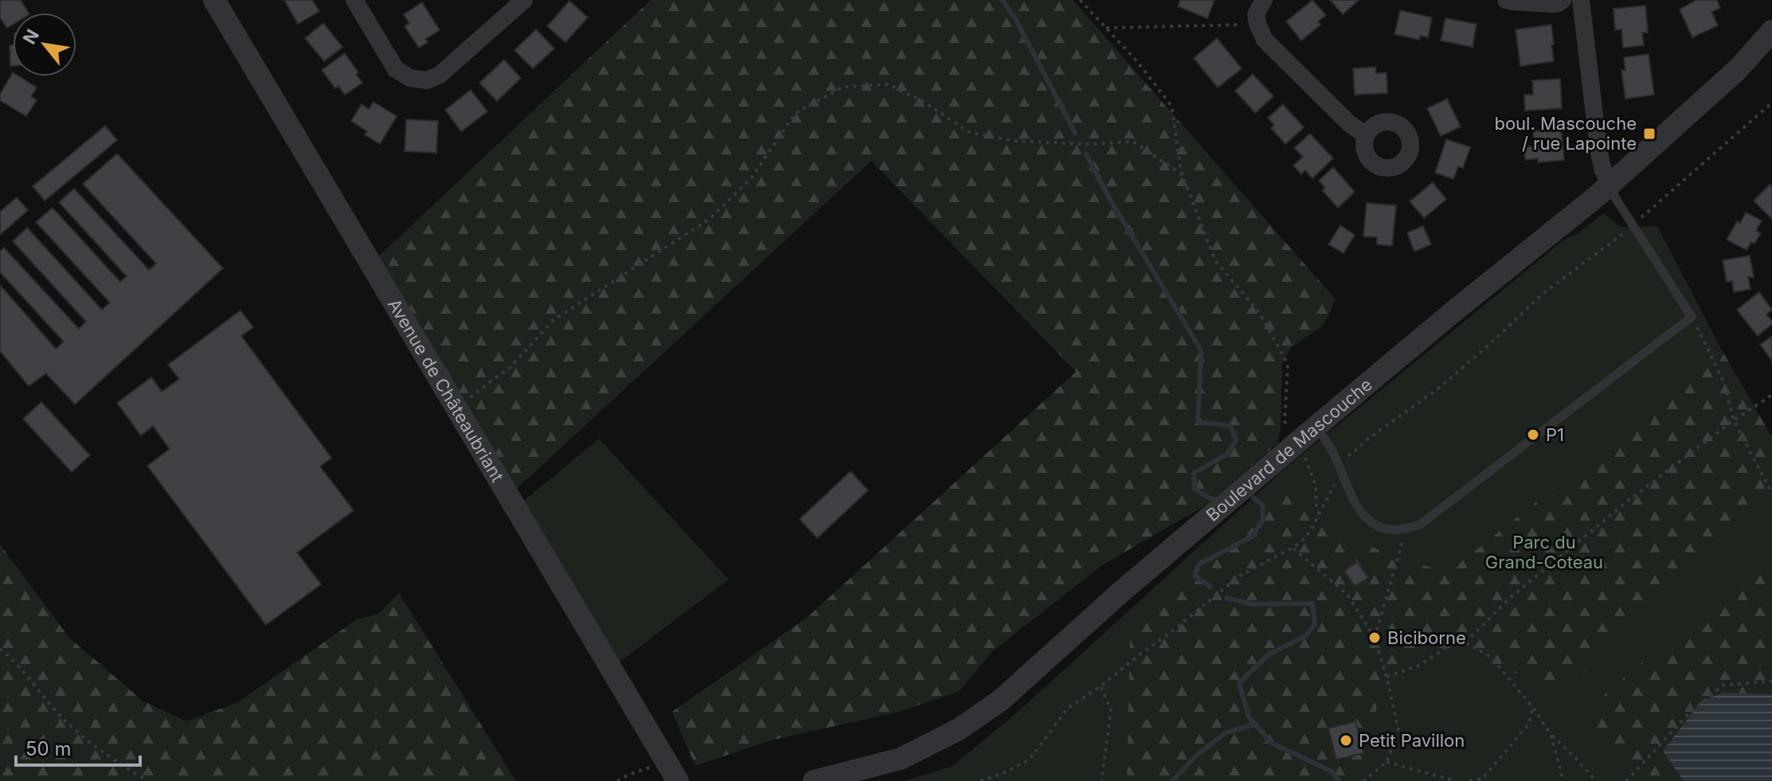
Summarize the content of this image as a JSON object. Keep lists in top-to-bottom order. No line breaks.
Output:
{"streets":{"street":["Avenue de Châteaubriant","Boulevard de Mascouche"]},"parks":["Parc du Grand-Coteau"],"places":{"transit":["boul. Mascouche / rue Lapointe"],"other":["P1","Biciborne","Petit Pavillon"]},"scale_bar":"50 m","north":"top left"}
